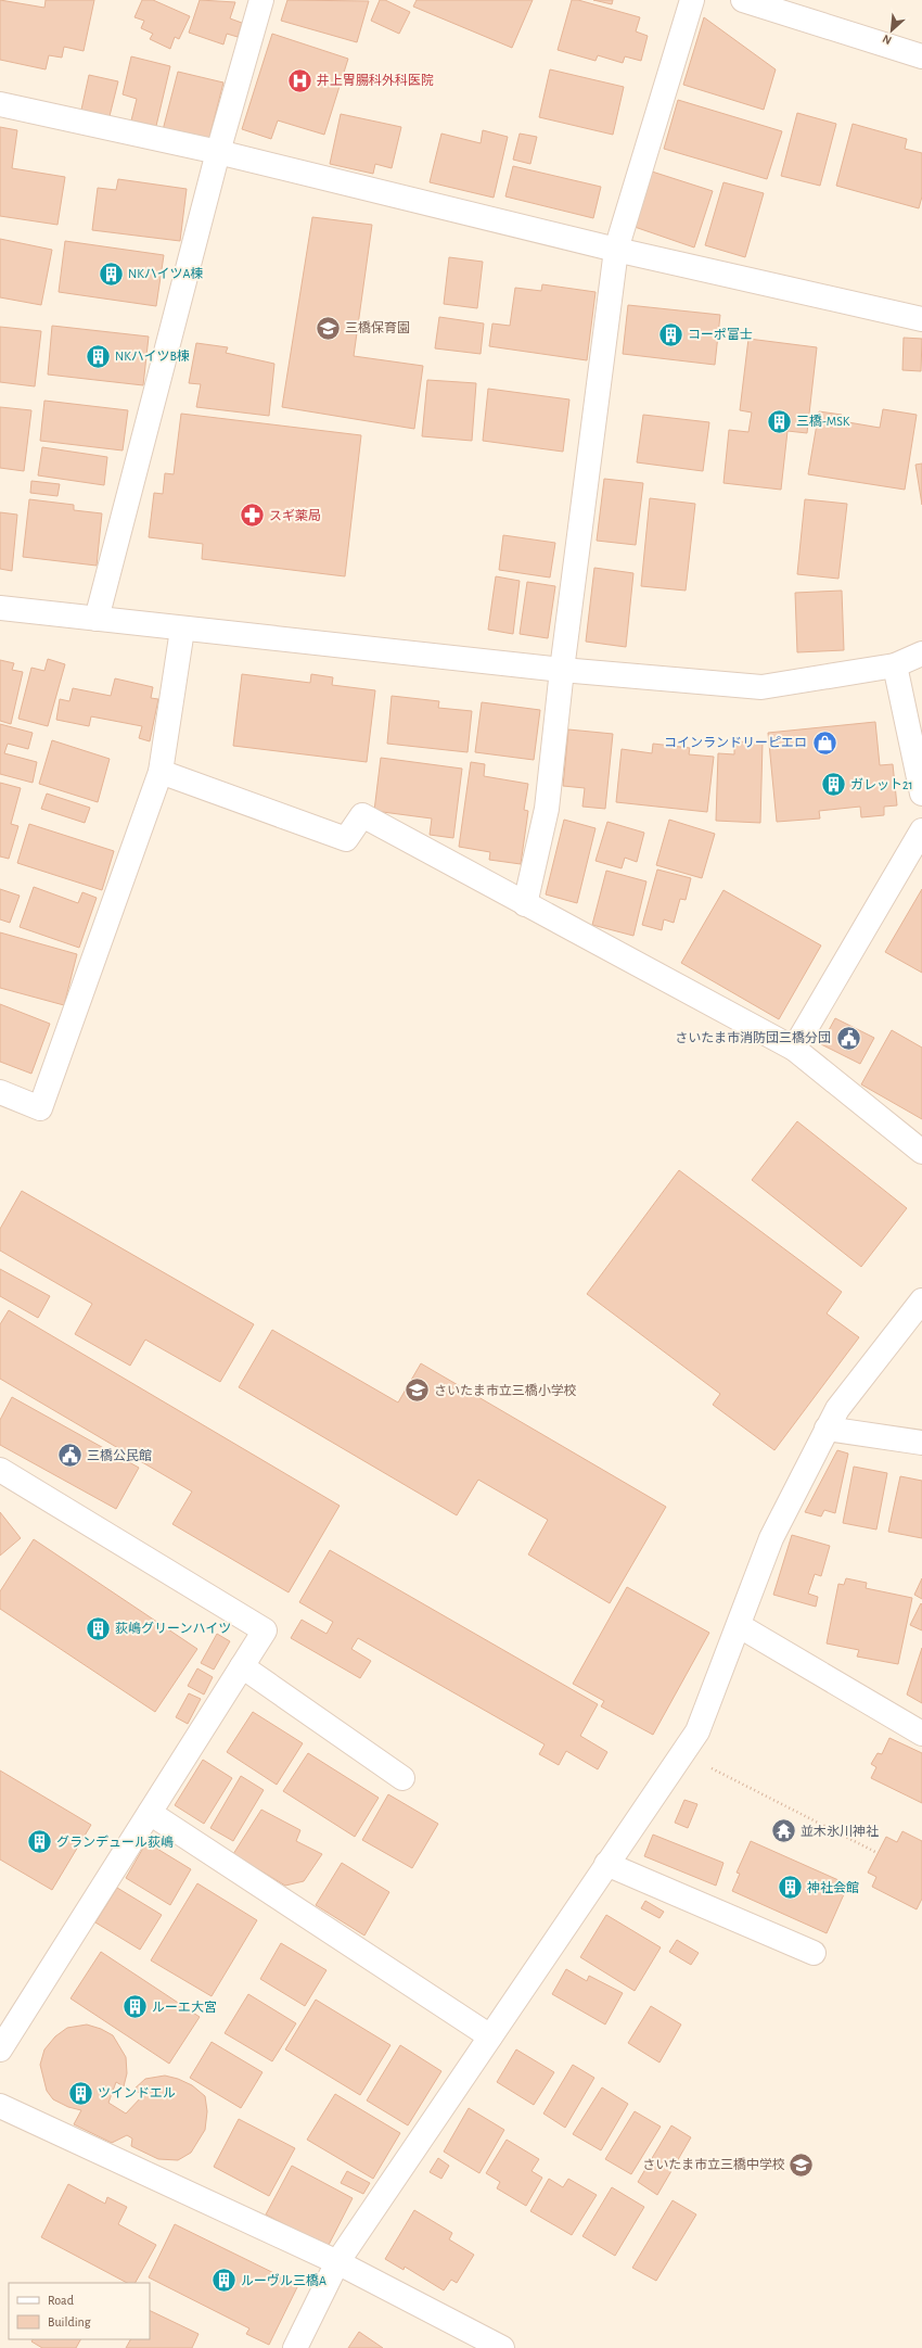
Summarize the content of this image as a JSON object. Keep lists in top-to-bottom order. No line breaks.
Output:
{"places":{"hospital":["井上胃腸科外科医院"],"building":["NKハイツA棟","コーポ富士","NKハイツB棟","三橋-MSK","ガレット21","荻嶋グリーンハイツ","グランデュール荻嶋","神社会館","ルーエ大宮","ツインドエル","ルーヴル三橋A"],"school or university":["三橋保育園","さいたま市立三橋小学校","さいたま市立三橋中学校"],"pharmacy":["スギ薬局"],"shop":["コインランドリーピエロ"],"public building":["さいたま市消防団三橋分団","三橋公民館"],"temple":["並木氷川神社"]},"legend":["Road","Building"],"north":"bottom left"}
